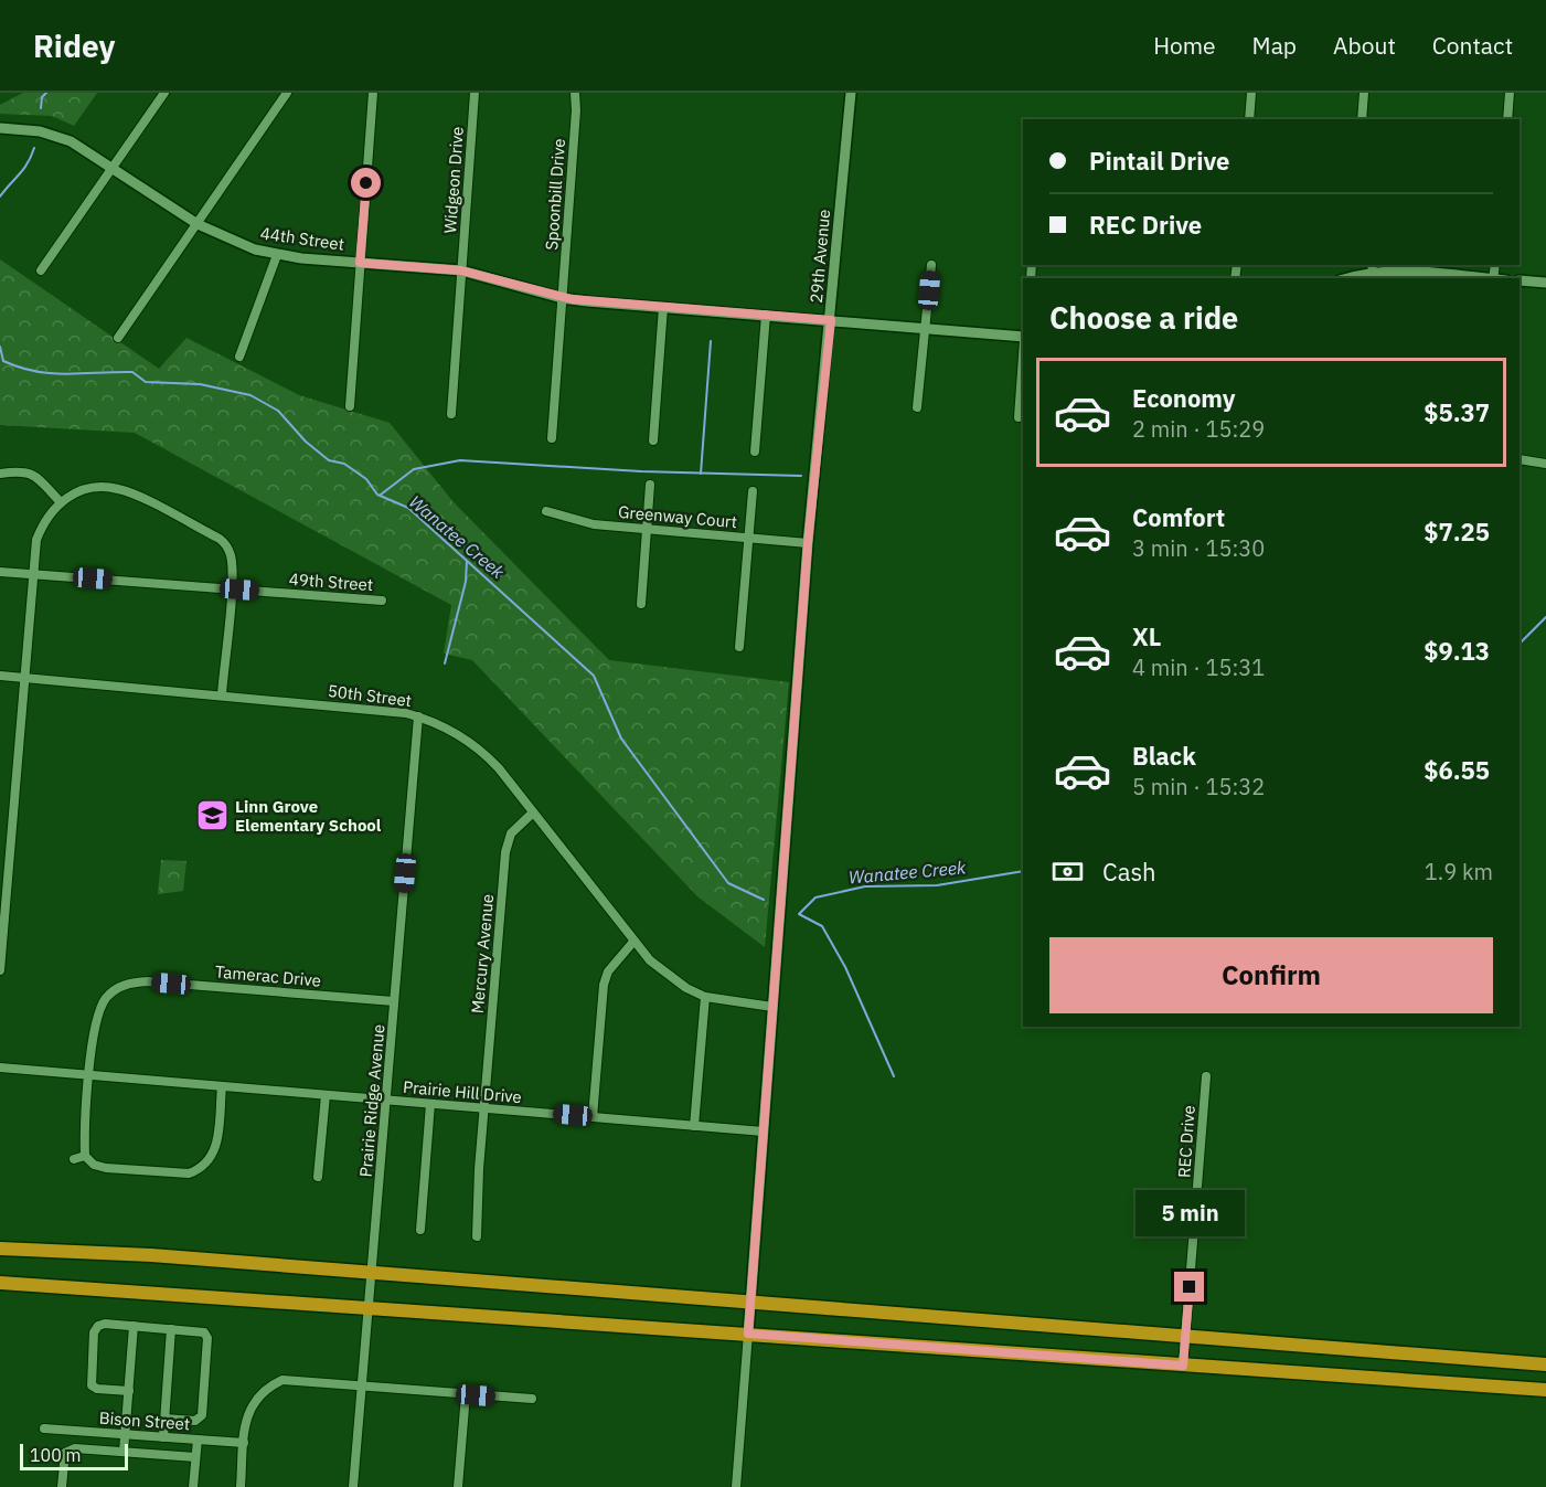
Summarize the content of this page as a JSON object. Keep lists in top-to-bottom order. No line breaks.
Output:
{"streets":{"street":["Widgeon Drive","Spoonbill Drive","44th Street","29th Avenue","Greenway Court","49th Street","50th Street","Mercury Avenue","Tamerac Drive","Prairie Hill Drive","Prairie Ridge Avenue","REC Drive","Bison Street"]},"crossings":[["Widgeon Drive","44th Street"],["Spoonbill Drive","44th Street"],["44th Street","29th Avenue"],["29th Avenue","Greenway Court"],["29th Avenue","50th Street"],["29th Avenue","Prairie Hill Drive"],["50th Street","Mercury Avenue"],["50th Street","Prairie Ridge Avenue"],["Mercury Avenue","Prairie Hill Drive"],["Tamerac Drive","Prairie Hill Drive"],["Tamerac Drive","Prairie Ridge Avenue"],["Prairie Hill Drive","Prairie Ridge Avenue"]],"water":["Wanatee Creek"],"places":{"school or university":["Linn Grove Elementary School"]},"scale_bar":"100 m","page":{"header":"Ridey","nav":["Home","Map","About","Contact"],"banner":["Pintail Drive","REC Drive"],"heading":"Choose a ride","list":[{"name":"Economy","note":"2 min · 15:29","value":"$5.37"},{"name":"Comfort","note":"3 min · 15:30","value":"$7.25"},{"name":"XL","note":"4 min · 15:31","value":"$9.13"},{"name":"Black","note":"5 min · 15:32","value":"$6.55"}],"pay":["Cash","1.9 km"],"buttons":"Confirm","bubble":"5 min","scale":"100 m"}}
